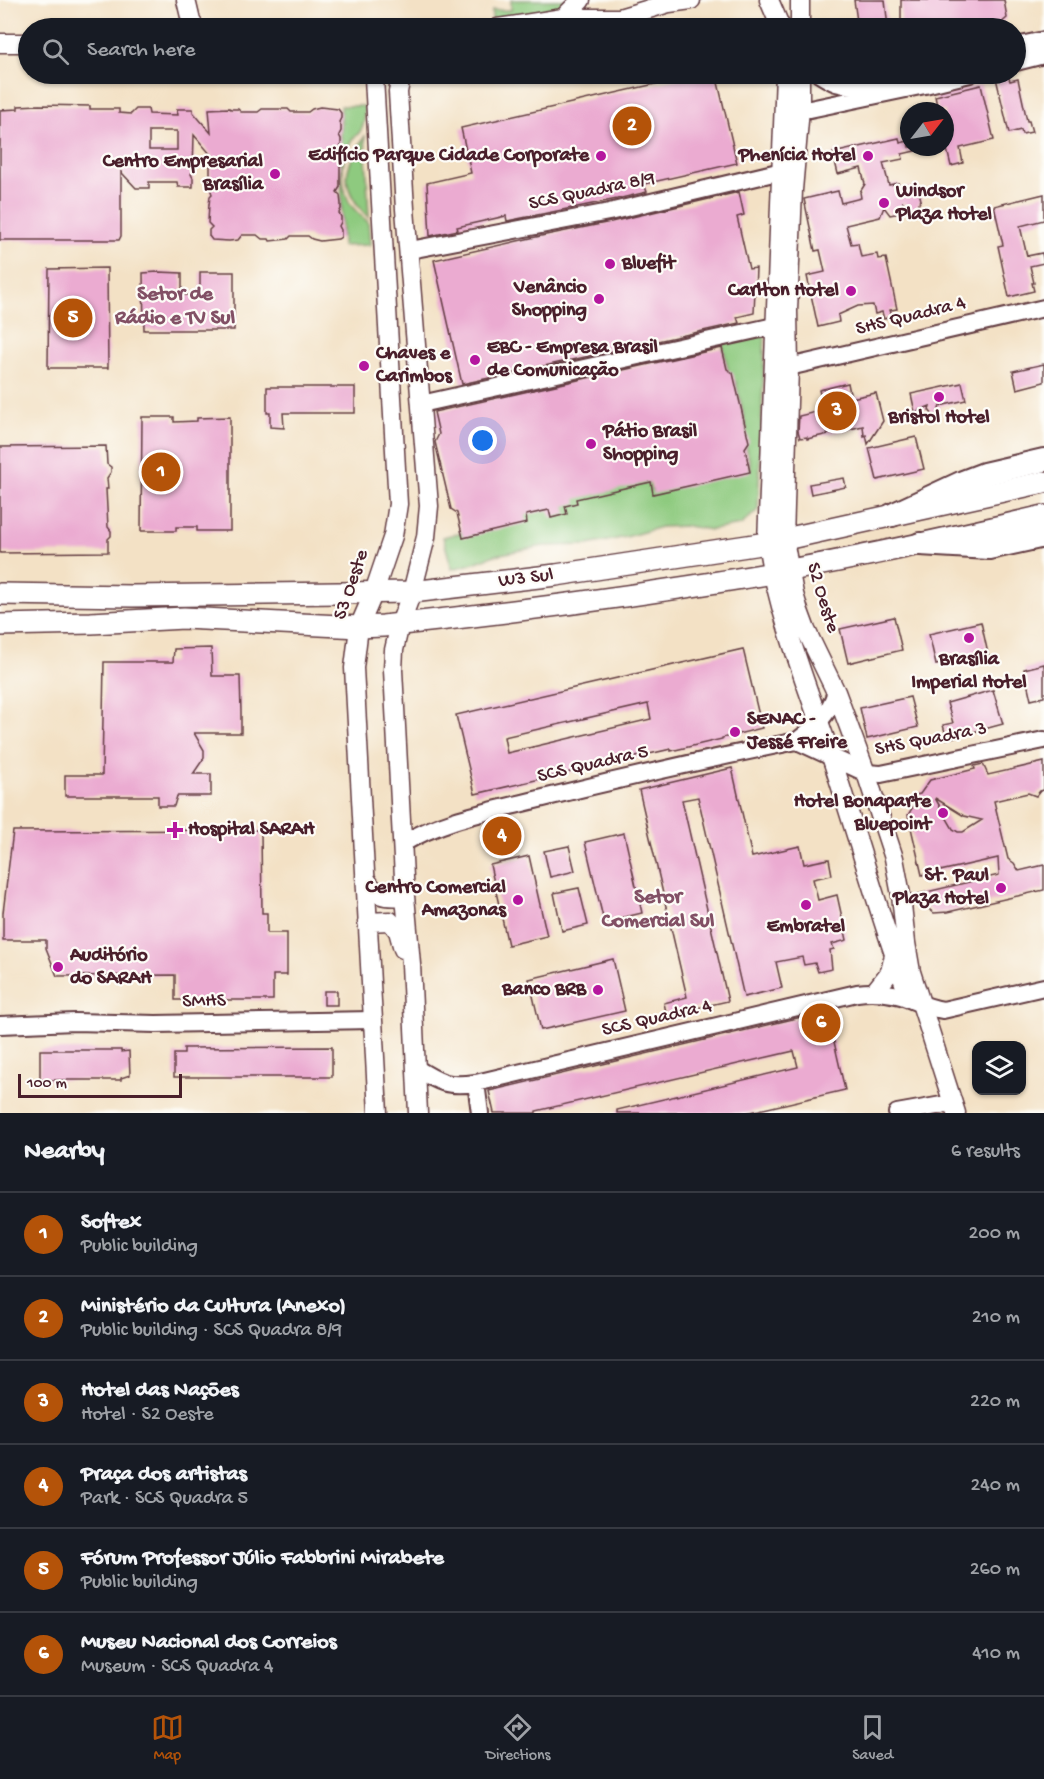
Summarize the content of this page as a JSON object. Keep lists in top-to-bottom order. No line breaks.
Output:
{"streets":{"main road":["W3 Sul","S3 Oeste","S2 Oeste"],"street":["SCS Quadra 8/9","SHS Quadra 4","SHS Quadra 3","SCS Quadra 5","SMHS","SCS Quadra 4"]},"crossings":[["SCS Quadra 8/9","S2 Oeste"],["SHS Quadra 4","S2 Oeste"],["W3 Sul","S3 Oeste"],["W3 Sul","S2 Oeste"],["S3 Oeste","SMHS"],["S2 Oeste","SHS Quadra 3"],["S2 Oeste","SCS Quadra 5"],["S2 Oeste","SCS Quadra 4"]],"districts":["Setor de Rádio e TV Sul","Setor Comercial Sul"],"places":{"other":["Edifício Parque Cidade Corporate","Phenícia Hotel","Centro Empresarial Brasília","Windsor Plaza Hotel","Bluefit","Carlton Hotel","Venâncio Shopping","EBC - Empresa Brasil de Comunicação","Chaves e Carimbos","Bristol Hotel","Pátio Brasil Shopping","Brasília Imperial Hotel","SENAC - Jessé Freire","Hotel Bonaparte Bluepoint","St. Paul Plaza Hotel","Centro Comercial Amazonas","Embratel","Auditório do SARAH","Banco BRB"],"health":["Hospital SARAH"]},"scale_bar":"100 m","north":"top right","page":{"search":"Search here","pins":["2","5","3","1","4","6"],"scale":"100 m","heading":["Nearby","6 results"],"list":[{"mark":"1","name":"Softex","note":"Public building","value":"200 m"},{"mark":"2","name":"Ministério da Cultura (Anexo)","note":"Public building · SCS Quadra 8/9","value":"210 m"},{"mark":"3","name":"Hotel das Nações","note":"Hotel · S2 Oeste","value":"220 m"},{"mark":"4","name":"Praça dos artistas","note":"Park · SCS Quadra 5","value":"240 m"},{"mark":"5","name":"Fórum Professor Júlio Fabbrini Mirabete","note":"Public building","value":"260 m"},{"mark":"6","name":"Museu Nacional dos Correios","note":"Museum · SCS Quadra 4","value":"410 m"}],"nav":["Map","Directions","Saved"]}}
